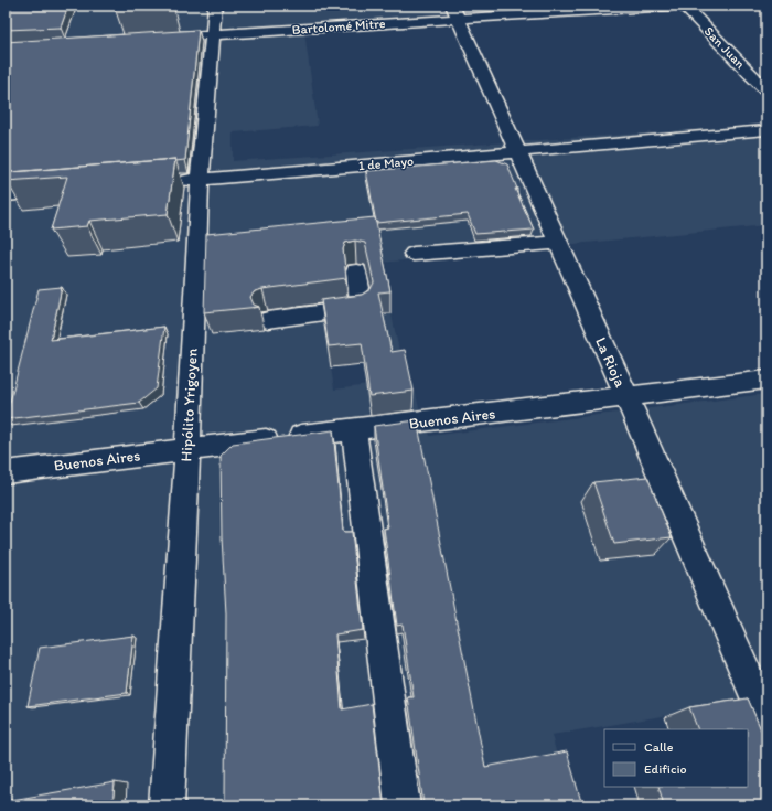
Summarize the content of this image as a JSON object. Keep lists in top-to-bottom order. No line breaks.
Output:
{"streets":{"street":["Bartolomé Mitre","San Juan","1 de Mayo","La Rioja","Hipólito Yrigoyen","Buenos Aires"]},"crossings":[["Bartolomé Mitre","La Rioja"],["Bartolomé Mitre","Hipólito Yrigoyen"],["1 de Mayo","La Rioja"],["1 de Mayo","Hipólito Yrigoyen"],["La Rioja","Buenos Aires"],["Hipólito Yrigoyen","Buenos Aires"]],"legend":["Calle","Edificio"]}
